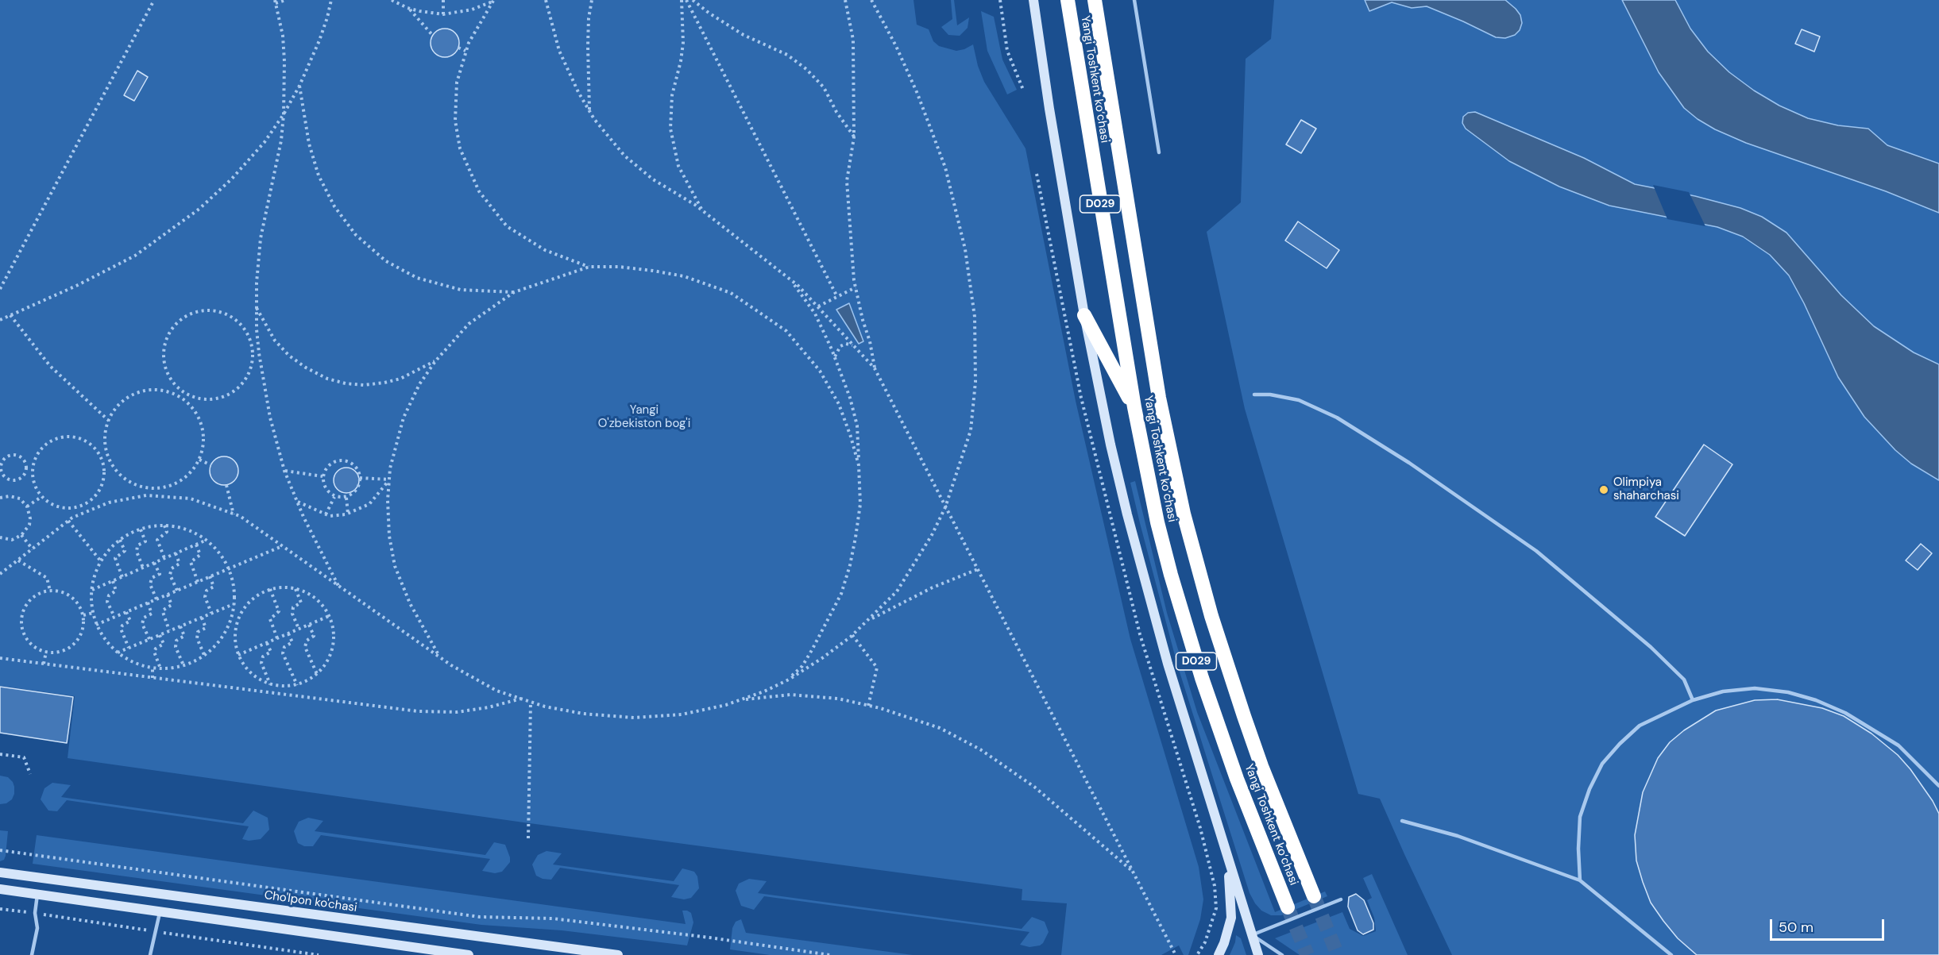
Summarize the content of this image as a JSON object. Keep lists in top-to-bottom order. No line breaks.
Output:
{"streets":{"highway":["Yangi Toshkent ko‘chasi","D029"],"main road":["Cho'lpon ko'chasi"]},"parks":["Yangi O'zbekiston bog'i"],"places":["Olimpiya shaharchasi"],"scale_bar":"50 m"}
